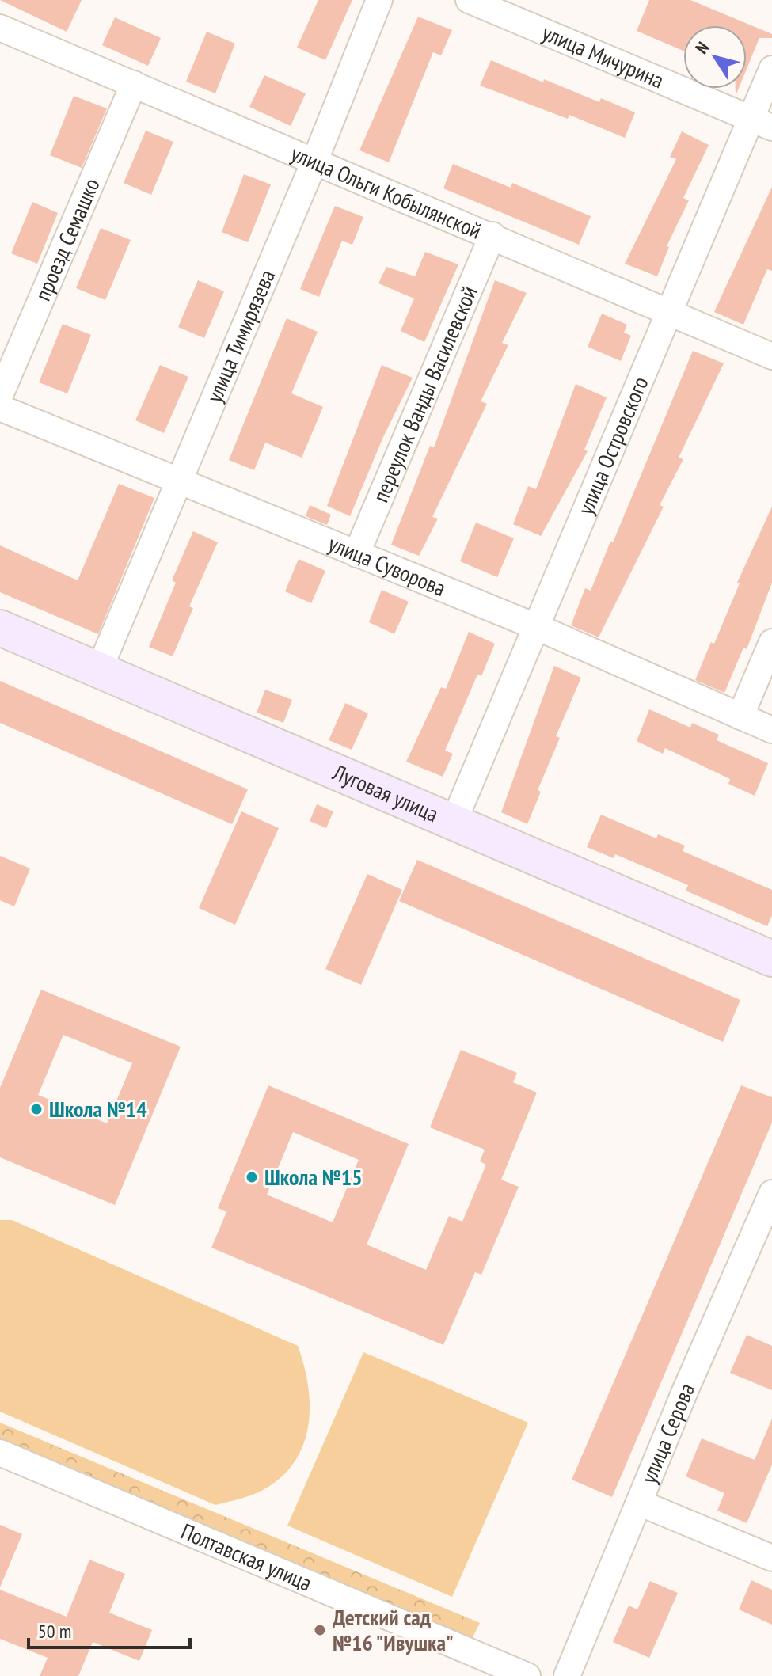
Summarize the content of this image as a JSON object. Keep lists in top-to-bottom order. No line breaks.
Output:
{"streets":{"street":["улица Мичурина","улица Ольги Кобылянской","проезд Семашко","улица Тимирязева","переулок Ванды Василевской","улица Островского","улица Суворова","Луговая улица","улица Серова","Полтавская улица"]},"crossings":[["улица Мичурина","улица Островского"],["улица Ольги Кобылянской","проезд Семашко"],["улица Ольги Кобылянской","улица Тимирязева"],["улица Ольги Кобылянской","переулок Ванды Василевской"],["улица Ольги Кобылянской","улица Островского"],["улица Тимирязева","улица Суворова"],["улица Тимирязева","Луговая улица"],["переулок Ванды Василевской","улица Суворова"],["улица Островского","улица Суворова"],["улица Островского","Луговая улица"]],"places":["Школа №14","Школа №15","Детский сад №16 \"Ивушка\""],"scale_bar":"50 m","north":"top left"}
